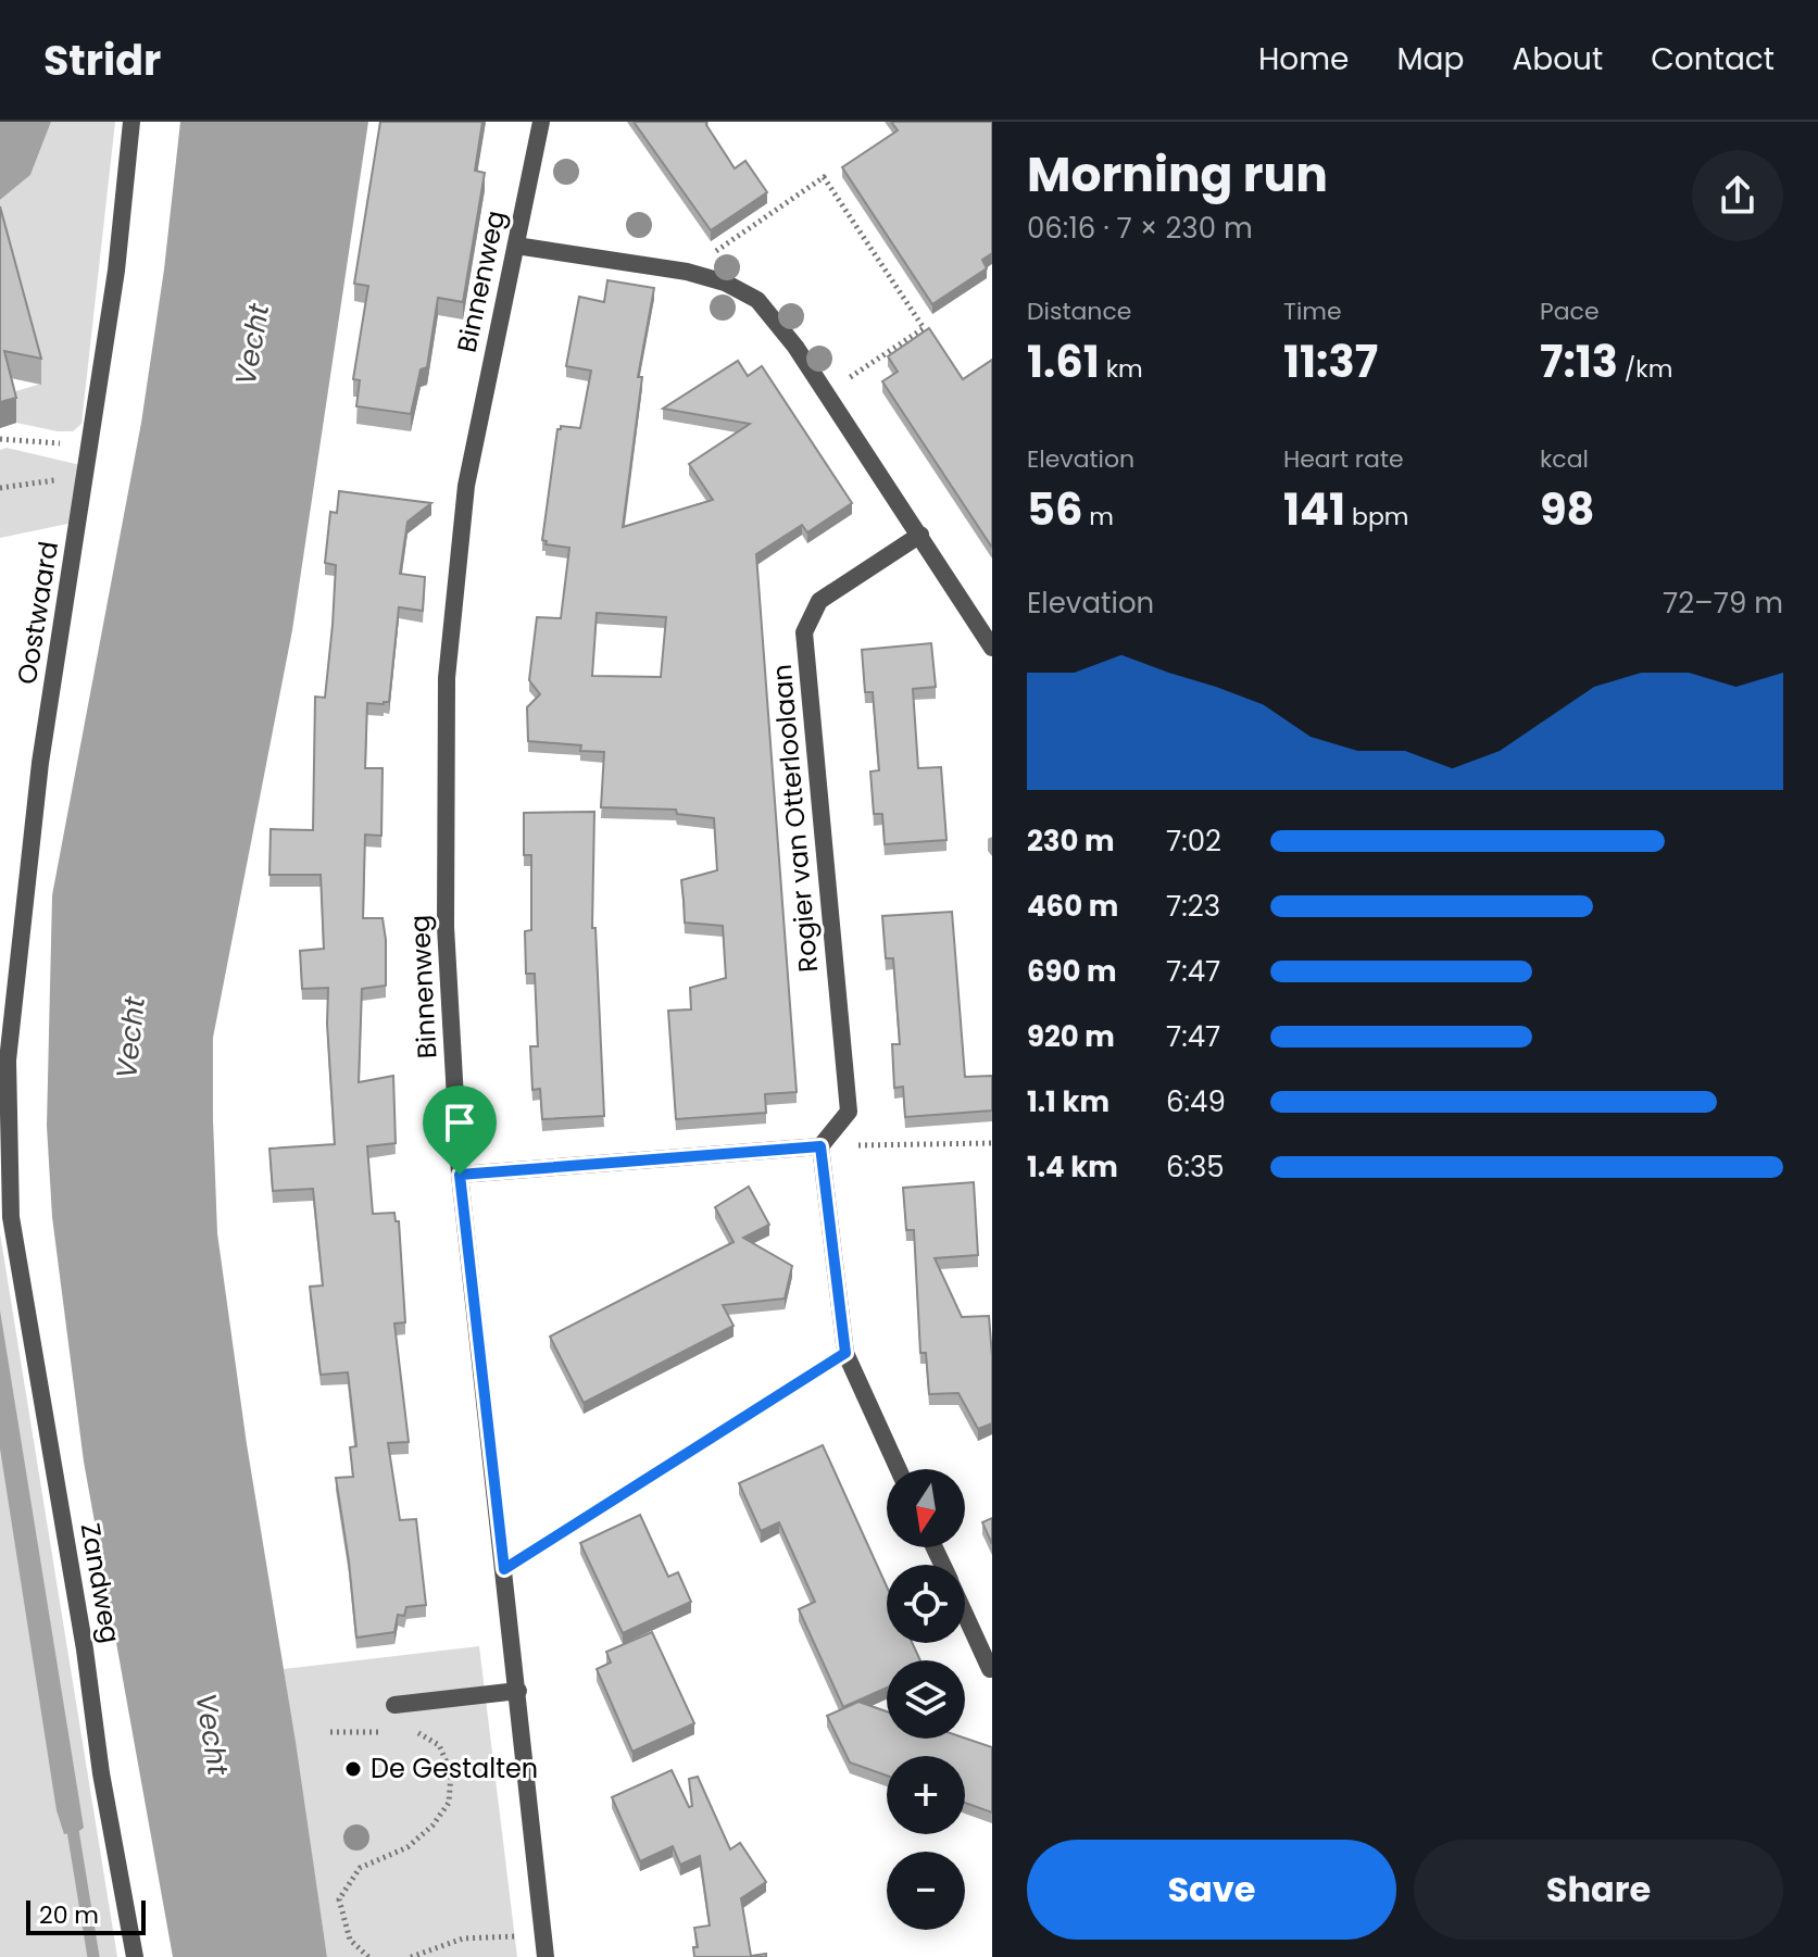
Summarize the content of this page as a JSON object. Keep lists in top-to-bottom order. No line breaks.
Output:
{"streets":{"street":["Binnenweg","Oostwaard","Rogier van Otterloolaan","Zandweg"]},"crossings":[["Oostwaard","Zandweg"]],"water":["Vecht"],"places":["De Gestalten"],"scale_bar":"20 m","north":"bottom","page":{"header":"Stridr","nav":["Home","Map","About","Contact"],"heading":["Morning run","06:16 · 7 × 230 m"],"stats":[["Distance","1.61 km"],["Time","11:37"],["Pace","7:13 /km"],["Elevation","56 m"],["Heart rate","141 bpm"],["kcal","98"]],"chart":["Elevation","72–79 m"],"list":[{"name":"230 m","note":"7:02"},{"name":"460 m","note":"7:23"},{"name":"690 m","note":"7:47"},{"name":"920 m","note":"7:47"},{"name":"1.1 km","note":"6:49"},{"name":"1.4 km","note":"6:35"}],"map_buttons":["+","−"],"buttons":["Save","Share"],"scale":"20 m"}}
